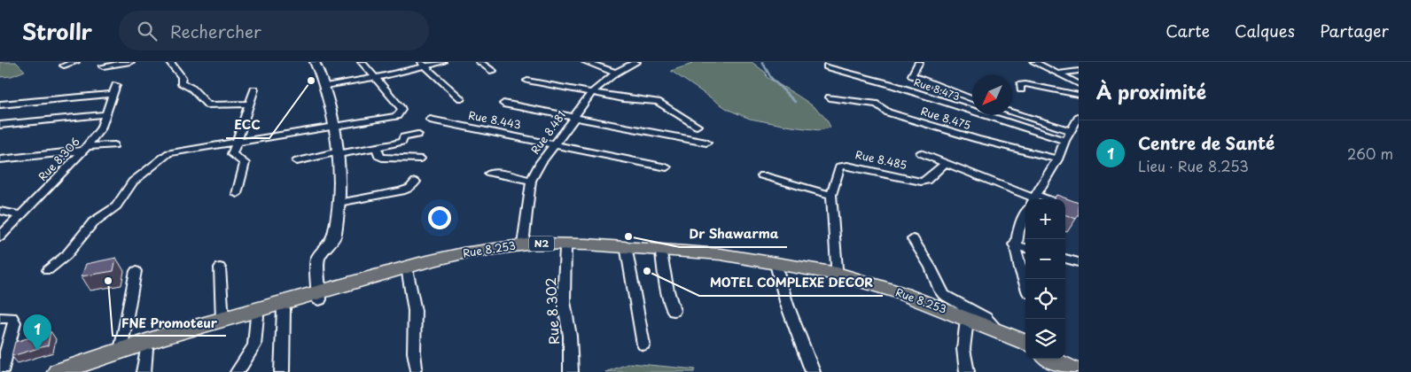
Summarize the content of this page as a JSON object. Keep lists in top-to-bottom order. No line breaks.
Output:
{"streets":{"highway":["N2","Rue 8.253"],"street":["Rue 8.473","Rue 8.475","Rue 8.443","Rue 8.481","Rue 8.306","Rue 8.485","Rue 8.302"]},"crossings":[["Rue 8.443","Rue 8.481"],["Rue 8.481","Rue 8.253"],["Rue 8.485","Rue 8.253"],["Rue 8.253","Rue 8.302"]],"places":["ECC","Dr Shawarma","MOTEL COMPLEXE DECOR","FNE Promoteur"],"north":"bottom left","page":{"header":"Strollr","search":"Rechercher","nav":["Carte","Calques","Partager"],"heading":"À proximité","list":[{"mark":"1","name":"Centre de Santé","note":"Lieu · Rue 8.253","value":"260 m"}],"map_buttons":["+","−"],"pins":"1"}}
